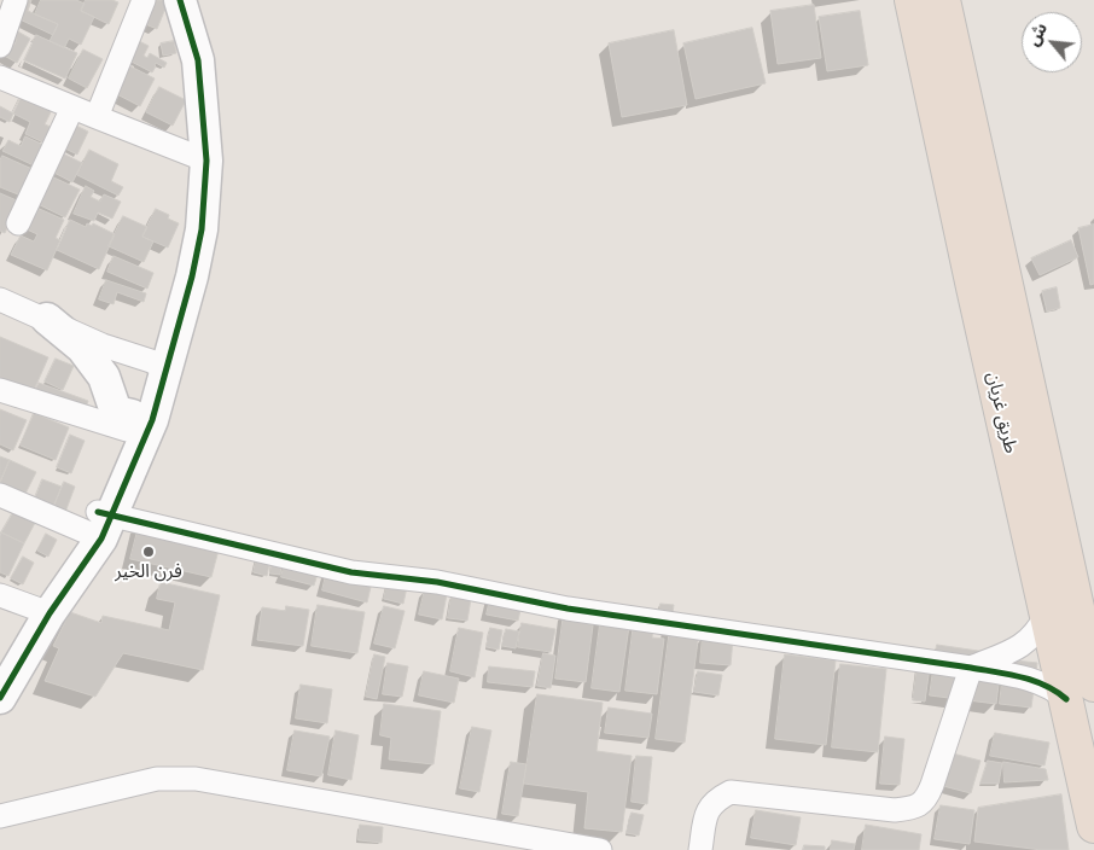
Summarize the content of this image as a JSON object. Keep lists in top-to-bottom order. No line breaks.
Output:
{"streets":{"highway":["طريق غريان"]},"places":["فرن الخير"],"north":"top left"}
